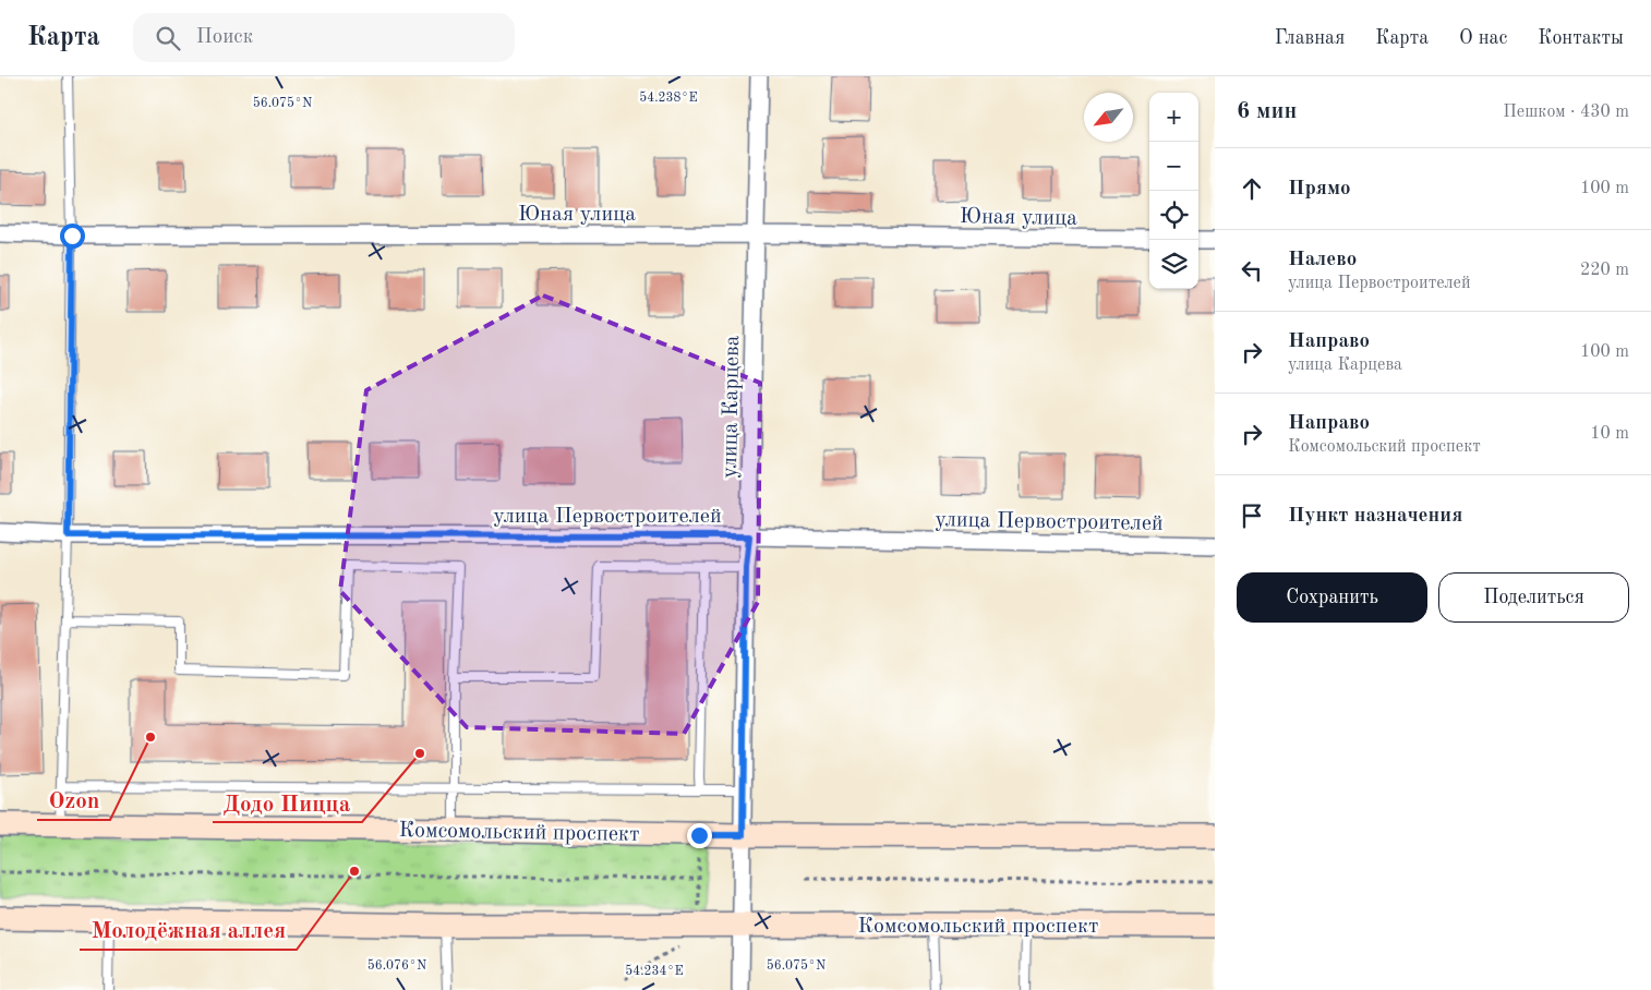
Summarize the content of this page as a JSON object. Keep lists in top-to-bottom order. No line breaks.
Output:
{"streets":{"main road":["Комсомольский проспект"],"street":["Юная улица","улица Карцева","улица Первостроителей"]},"crossings":[["Юная улица","улица Карцева"],["улица Карцева","улица Первостроителей"],["улица Карцева","Комсомольский проспект"]],"places":["Ozon","Додо Пицца","Молодёжная аллея"],"north":"bottom left","page":{"header":"Карта","search":"Поиск","nav":["Главная","Карта","О нас","Контакты"],"heading":["6 мин","Пешком · 430 m"],"map_buttons":["+","−"],"list":[["Прямо","100 m"],["Налево","улица Первостроителей","220 m"],["Направо","улица Карцева","100 m"],["Направо","Комсомольский проспект","10 m"],"Пункт назначения"],"buttons":["Сохранить","Поделиться"]},"coordinates":["54.238°E","56.075°N","56.076°N","54.234°E"]}
